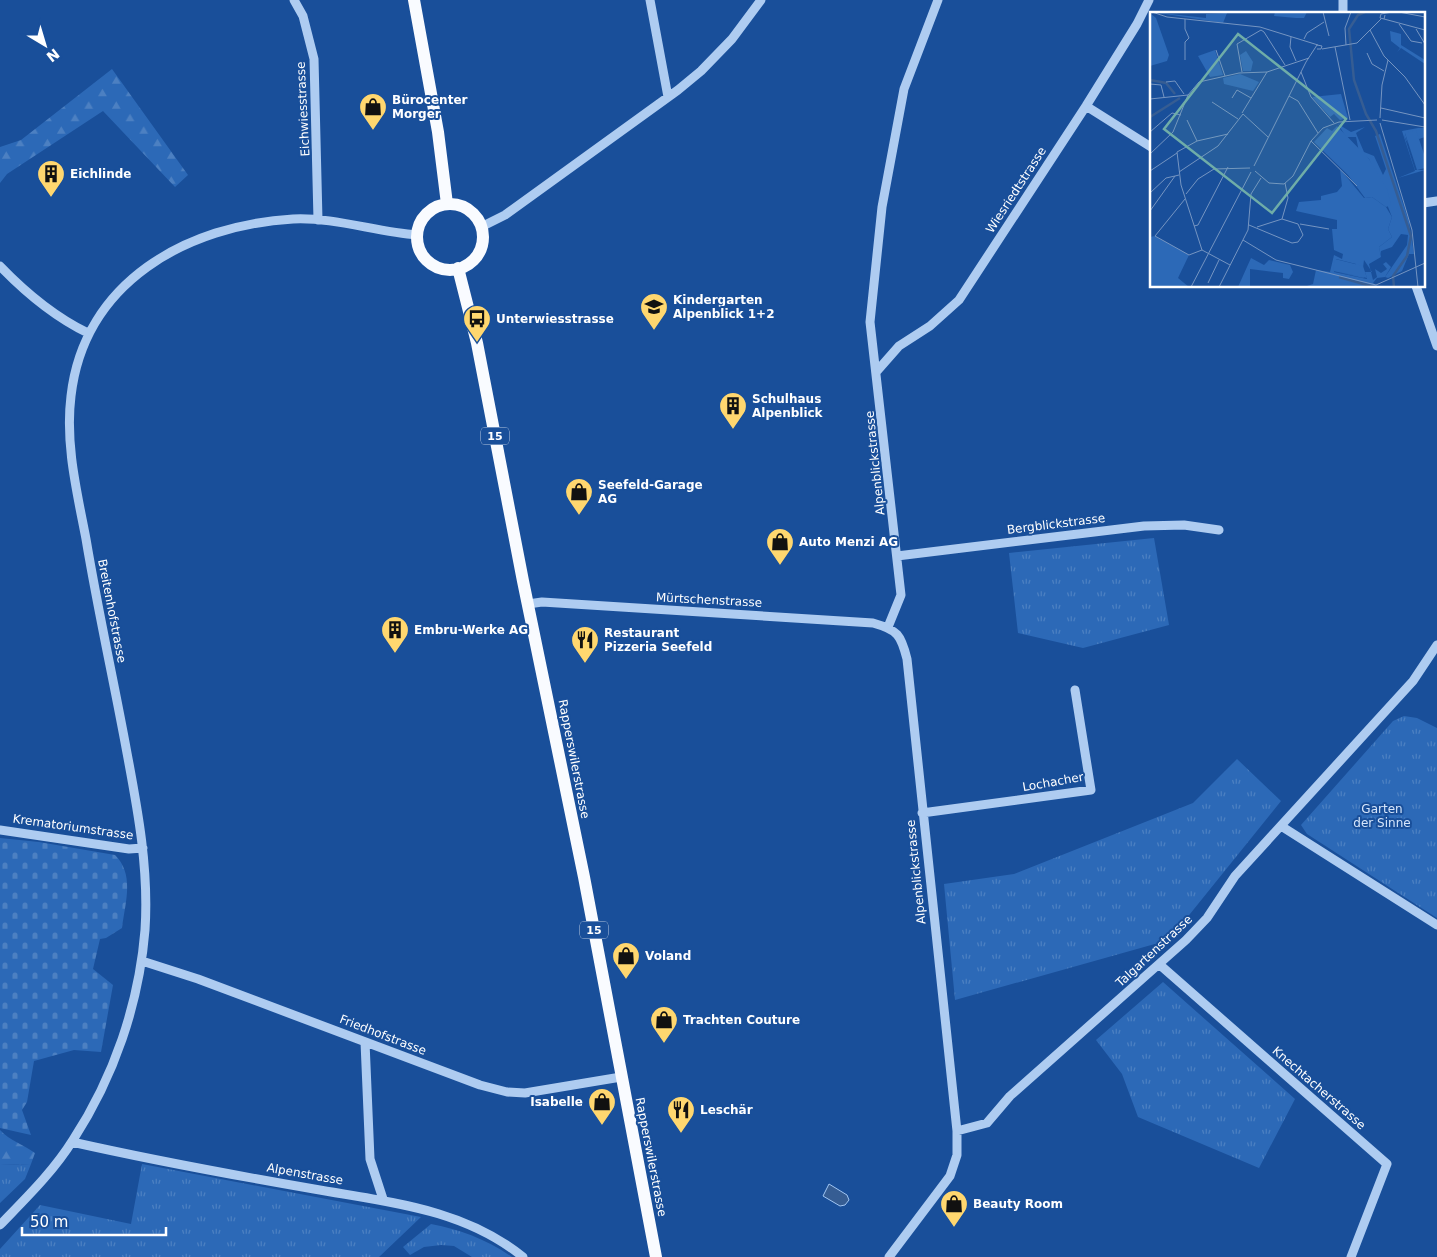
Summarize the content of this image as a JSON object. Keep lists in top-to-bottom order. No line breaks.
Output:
{"streets":{"main road":["15","Rapperswilerstrasse"],"street":["Eichwiesstrasse","Wiesriedtstrasse","Alpenblickstrasse","Bergblickstrasse","Mürtschenstrasse","Breitenhofstrasse","Lochacher","Krematoriumstrasse","Talgartenstrasse","Friedhofstrasse","Knechtacherstrasse","Alpenstrasse"]},"crossings":[["Eichwiesstrasse","Breitenhofstrasse"],["Wiesriedtstrasse","Alpenblickstrasse"],["Alpenblickstrasse","Bergblickstrasse"],["Alpenblickstrasse","Mürtschenstrasse"],["Alpenblickstrasse","Lochacher"],["Alpenblickstrasse","Talgartenstrasse"],["Mürtschenstrasse","Rapperswilerstrasse"],["Breitenhofstrasse","Rapperswilerstrasse"],["Breitenhofstrasse","Krematoriumstrasse"],["Breitenhofstrasse","Friedhofstrasse"],["Breitenhofstrasse","Alpenstrasse"],["Rapperswilerstrasse","Friedhofstrasse"],["Talgartenstrasse","Knechtacherstrasse"]],"parks":["Garten der Sinne"],"places":{"shop":["Bürocenter Morger","Seefeld-Garage AG","Auto Menzi AG","Voland","Trachten Couture","Isabelle","Beauty Room"],"building":["Eichlinde","Schulhaus Alpenblick","Embru-Werke AG"],"school or university":["Kindergarten Alpenblick 1+2"],"bus stop":["Unterwiesstrasse"],"restaurant":["Restaurant Pizzeria Seefeld","Leschär"]},"scale_bar":"50 m","north":"bottom right"}
